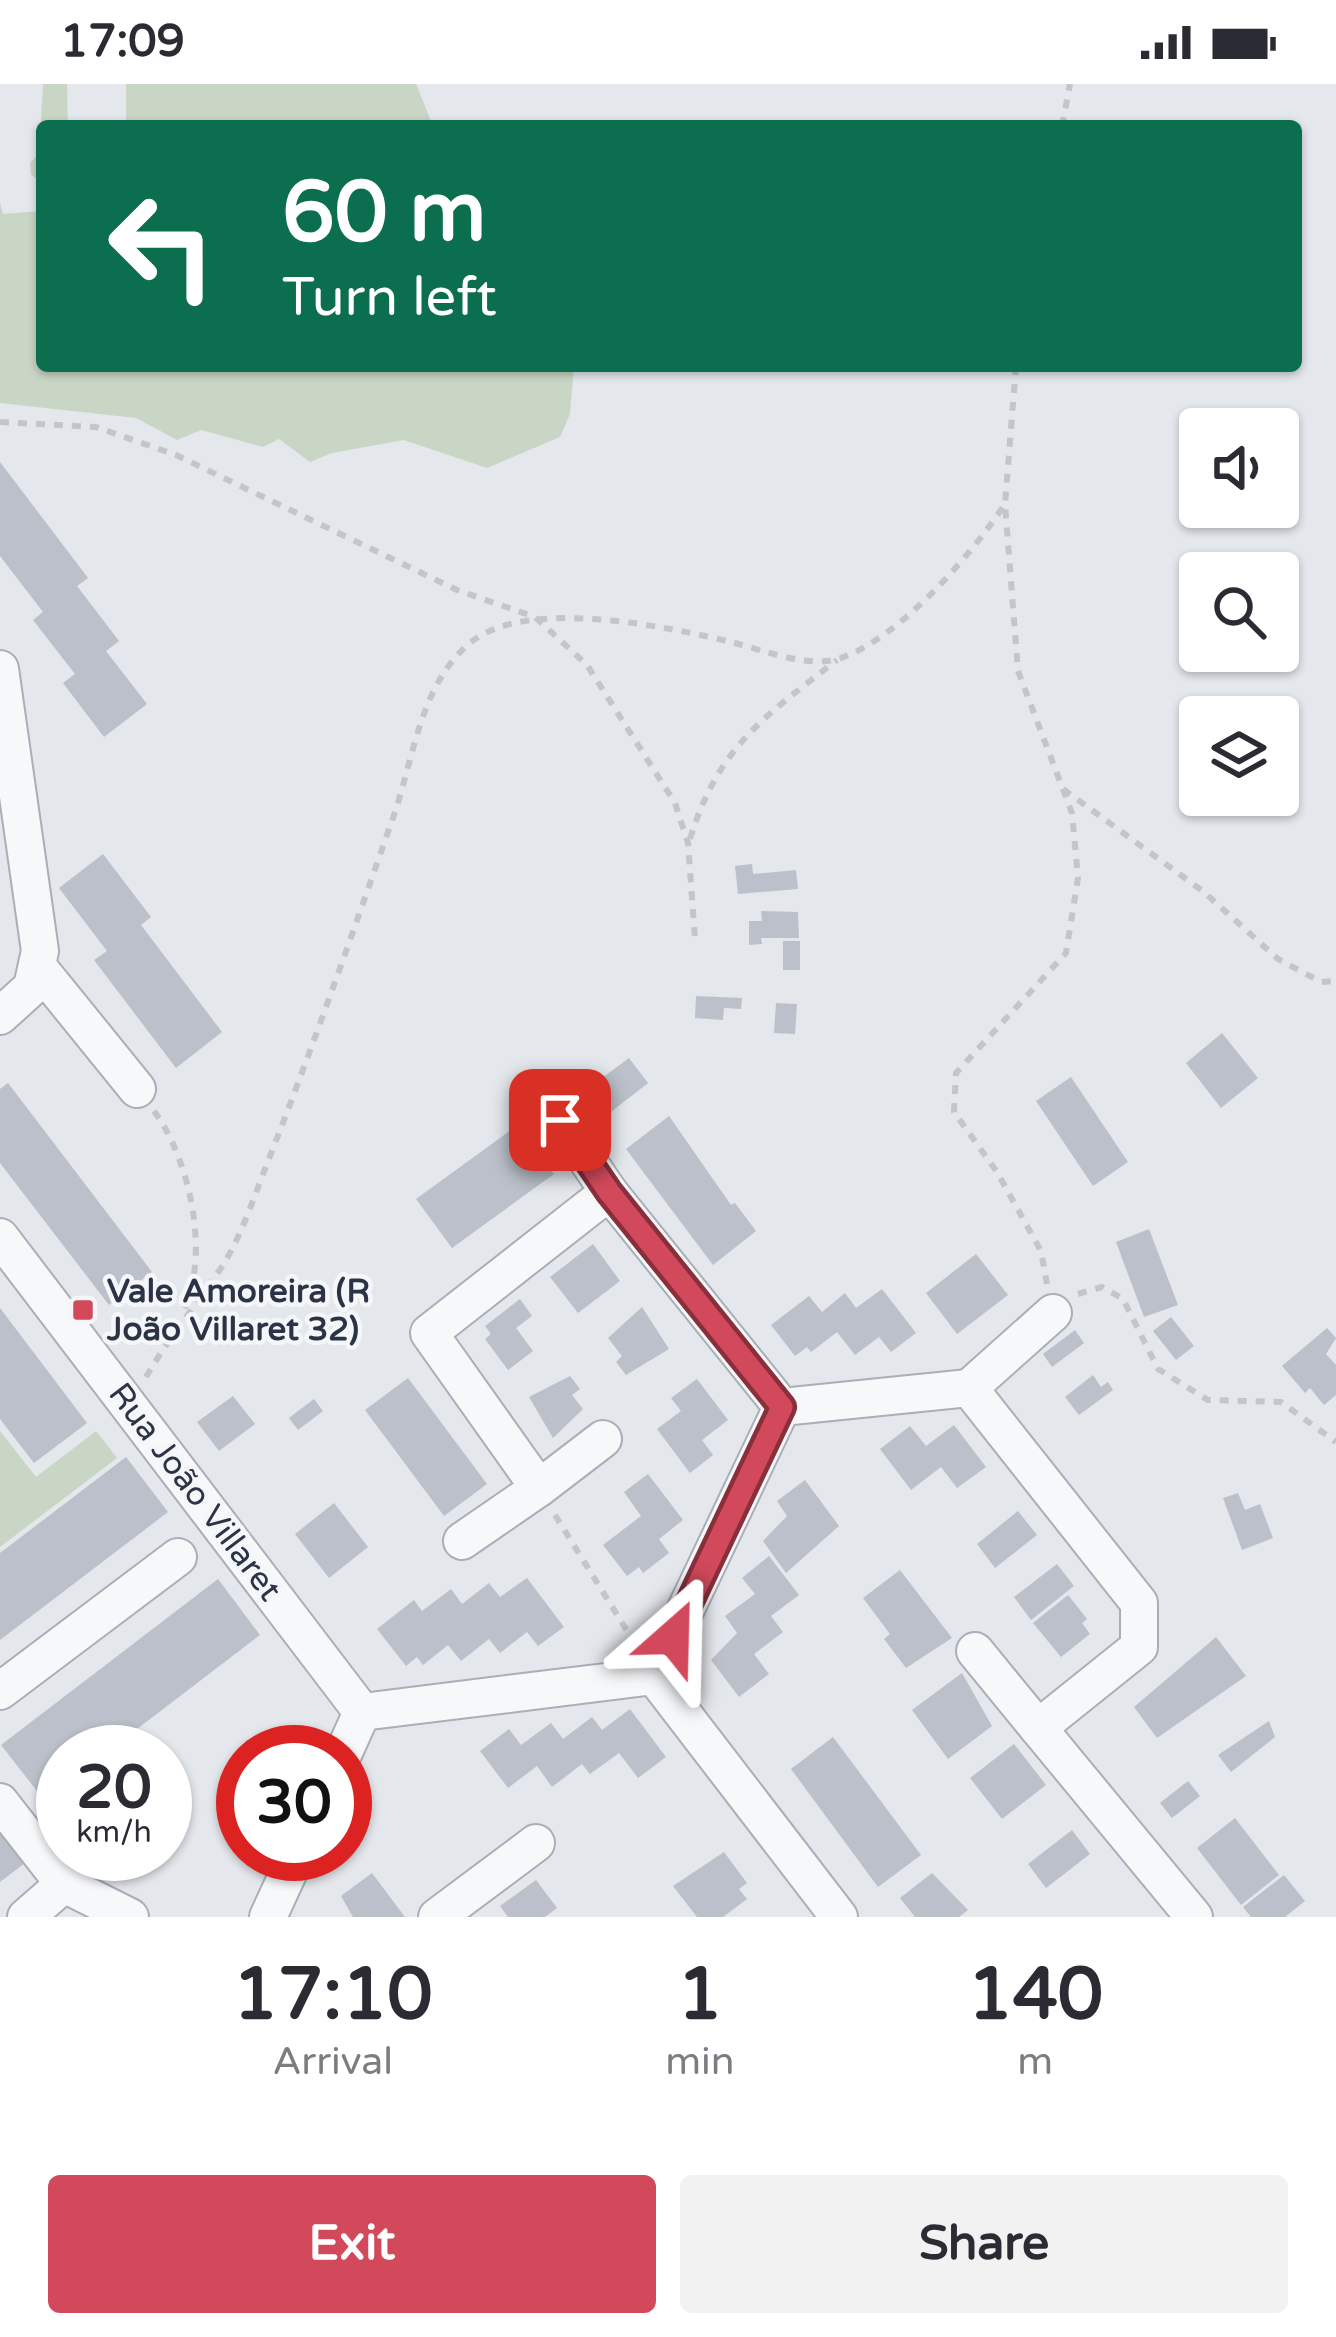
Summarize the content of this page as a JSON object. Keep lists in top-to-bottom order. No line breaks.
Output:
{"streets":{"street":["Rua João Villaret"]},"places":{"transit":["Vale Amoreira (R João Villaret 32)"]},"page":{"status":"17:09","turn":["60 m","Turn left"],"speed":"20 km/h","limit":"30","eta":["17:10","Arrival","1","min","140","m"],"buttons":["Exit","Share"]}}
